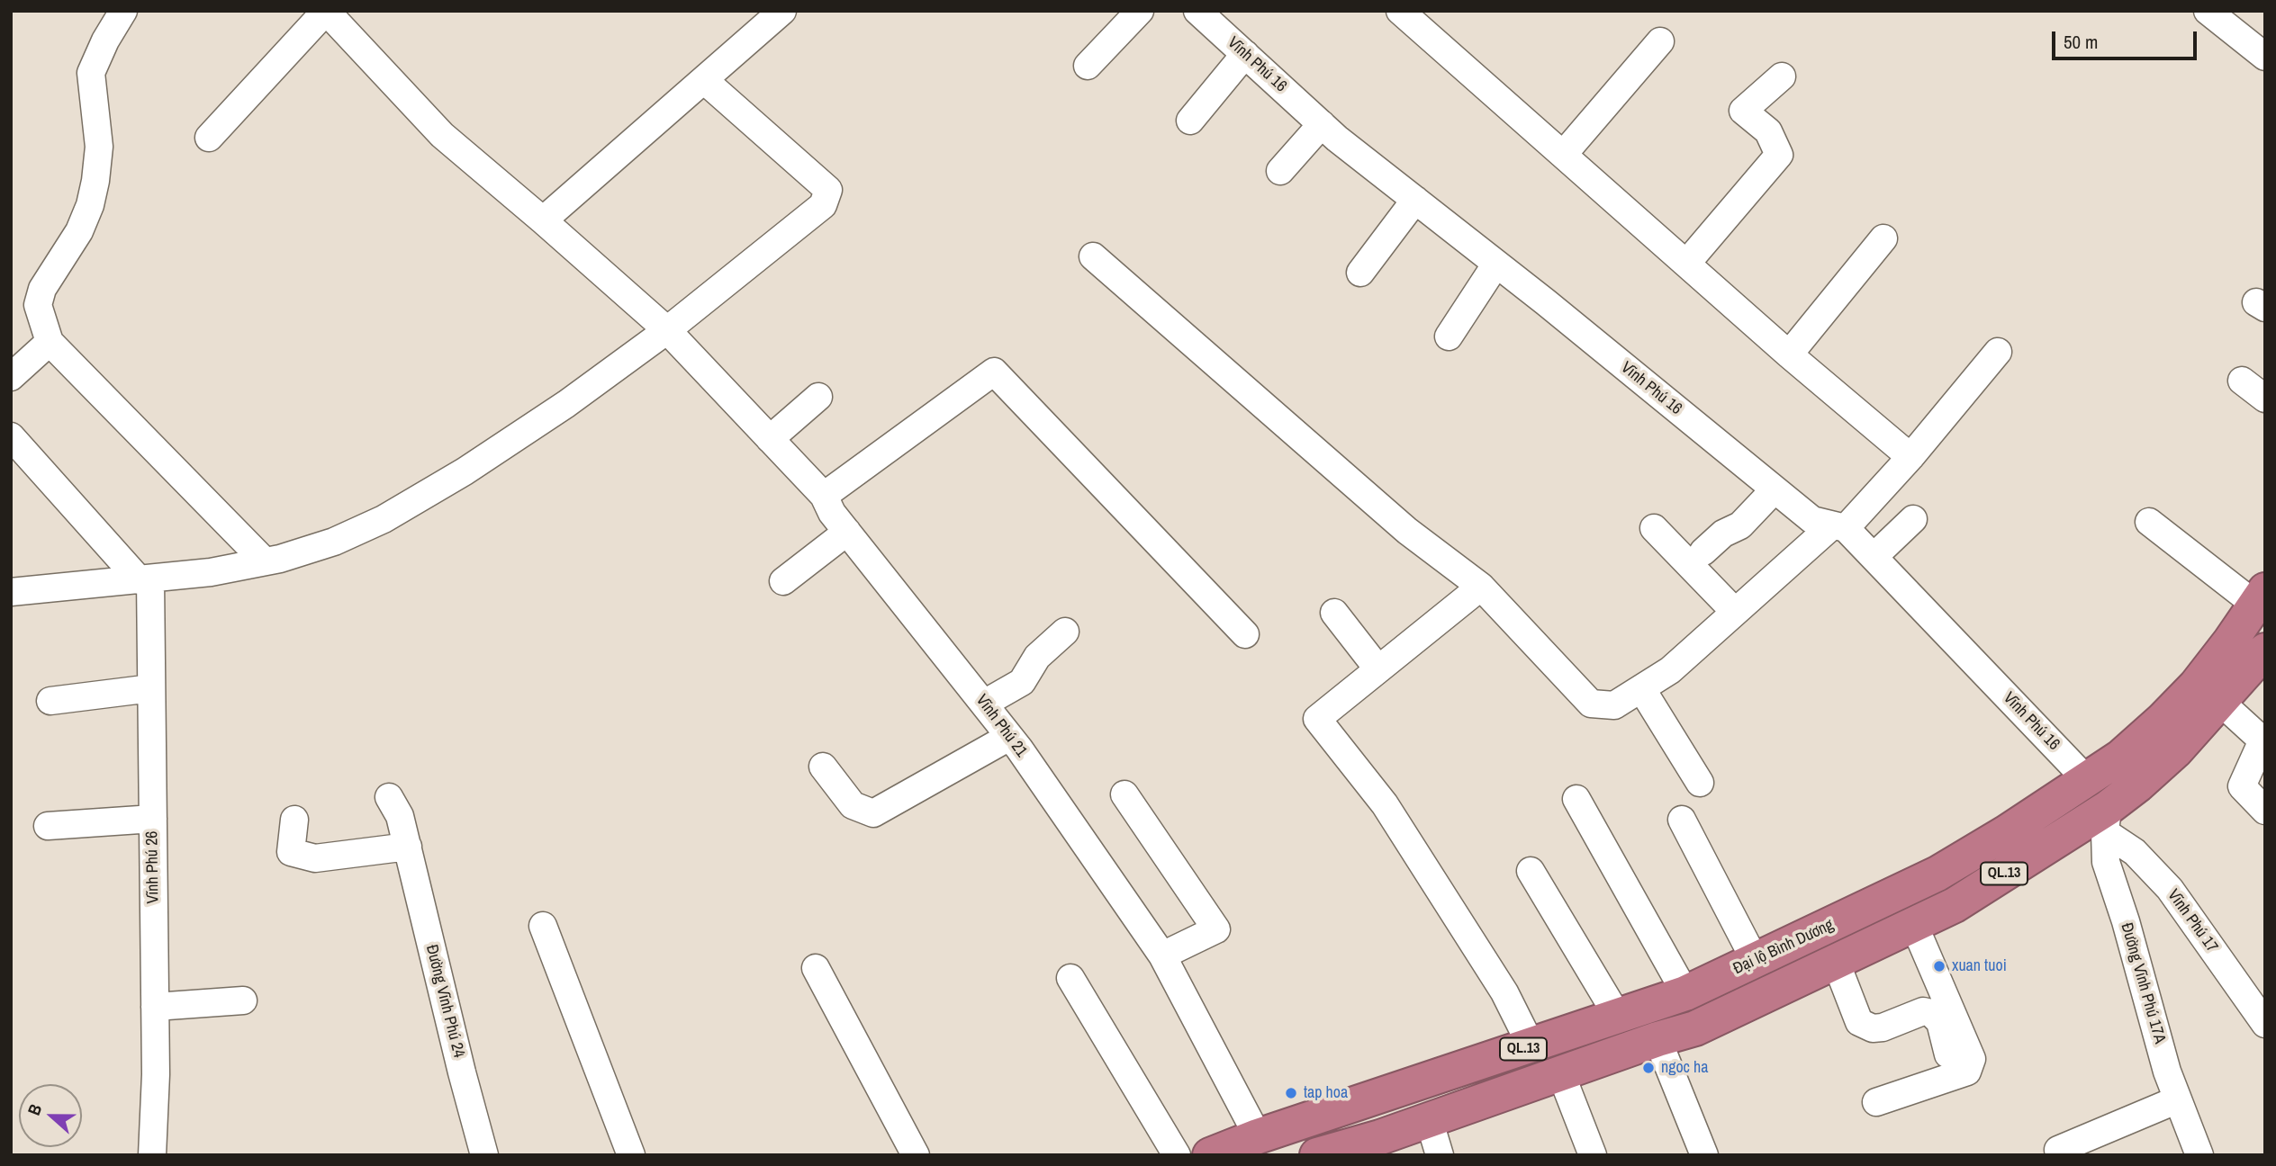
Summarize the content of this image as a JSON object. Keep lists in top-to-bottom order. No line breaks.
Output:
{"streets":{"highway":["QL.13","Đại lộ Bình Dương"],"street":["Vĩnh Phú 16","Vĩnh Phú 21","Vĩnh Phú 26","Vĩnh Phú 17","Đường Vĩnh Phú 17A","Đường Vĩnh Phú 24"]},"crossings":[["Vĩnh Phú 16","Đại lộ Bình Dương"],["Vĩnh Phú 21","Đại lộ Bình Dương"],["QL.13","Vĩnh Phú 17"],["QL.13","Đường Vĩnh Phú 17A"],["Vĩnh Phú 17","Đường Vĩnh Phú 17A"]],"places":["xuan tuoi","ngoc ha","tap hoa"],"scale_bar":"50 m","north":"left"}
